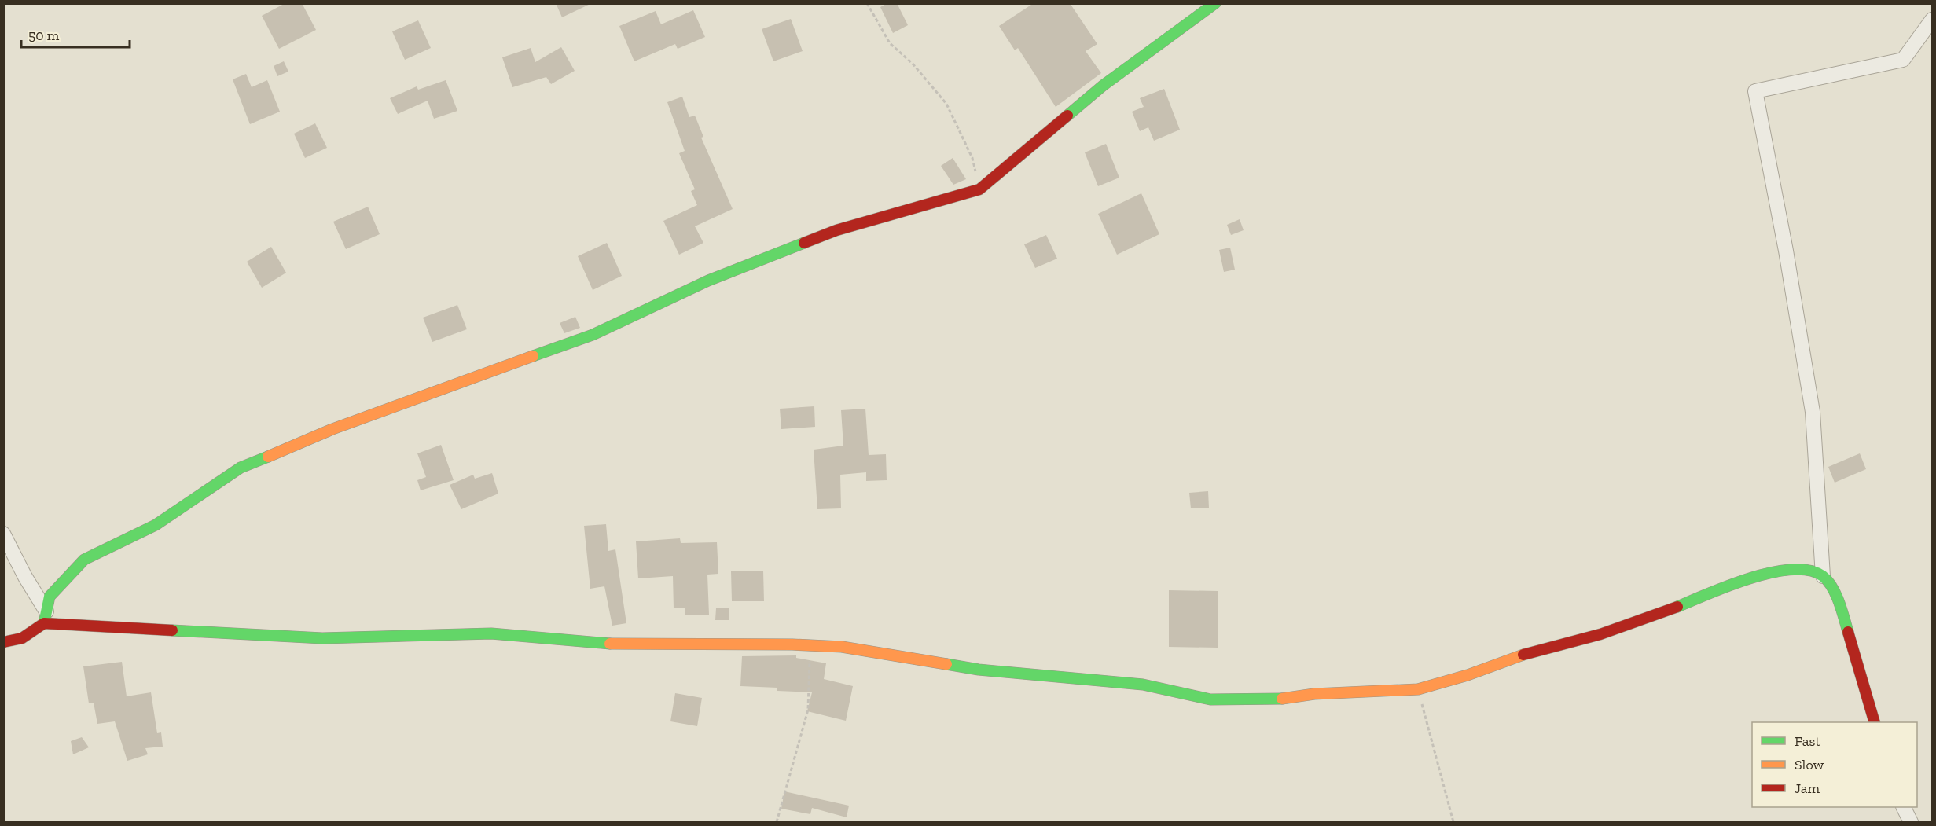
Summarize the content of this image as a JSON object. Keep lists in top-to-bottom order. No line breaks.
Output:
{"legend":["Fast","Slow","Jam"],"scale_bar":"50 m"}
